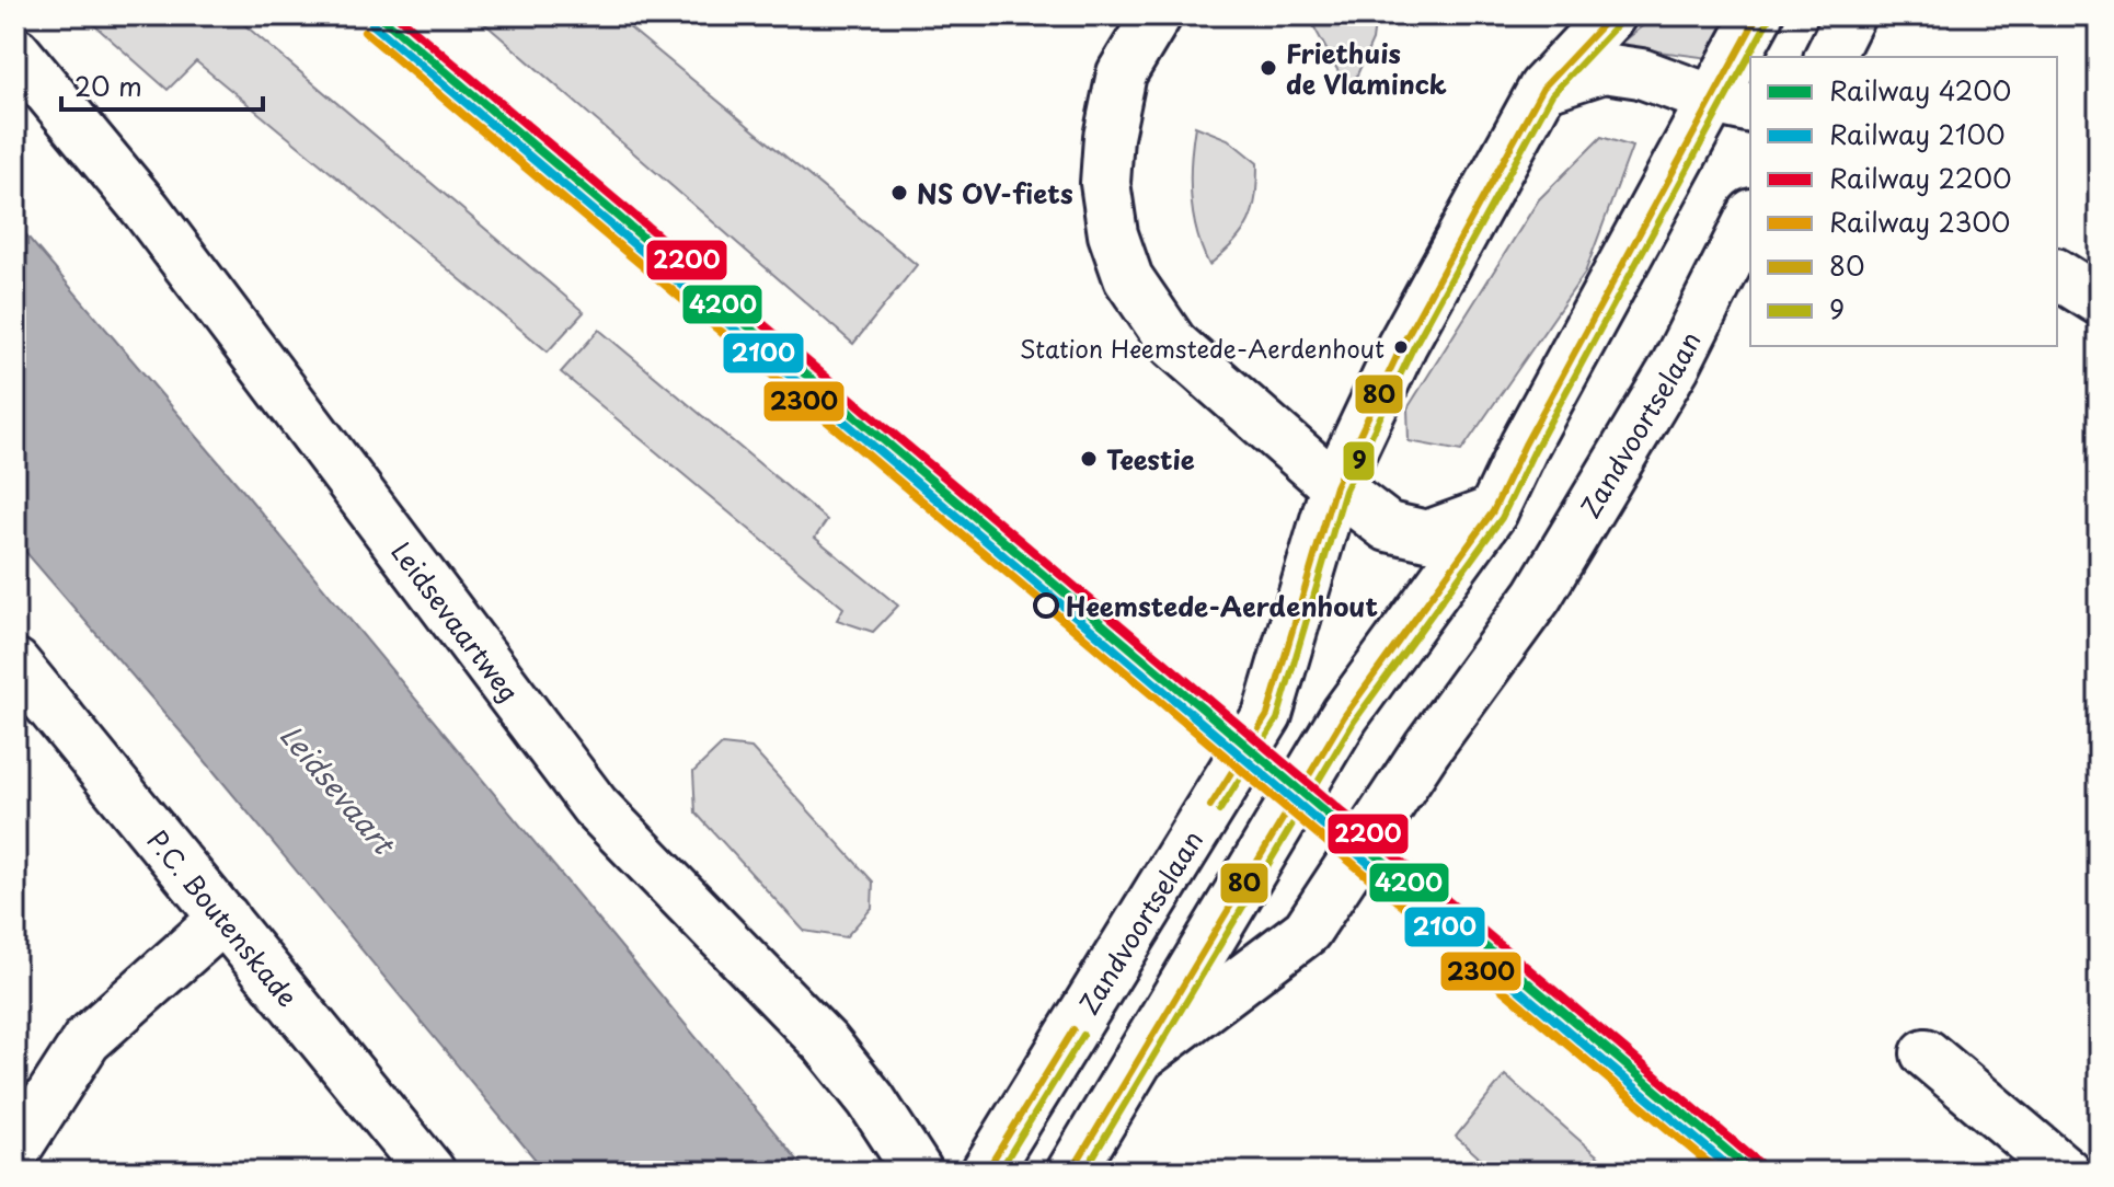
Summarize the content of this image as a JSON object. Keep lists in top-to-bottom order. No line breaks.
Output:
{"streets":{"street":["Zandvoortselaan","Leidsevaartweg","P.C. Boutenskade"]},"water":["Leidsevaart"],"places":["Friethuis de Vlaminck","NS OV-fiets","Station Heemstede-Aerdenhout","Teestie","Heemstede-Aerdenhout"],"lines":["rail line 4200","rail line 2200","transit line 80","transit line 9","rail line 2100","rail line 2300"],"legend":["Railway 4200","Railway 2100","Railway 2200","Railway 2300","80","9"],"scale_bar":"20 m"}
